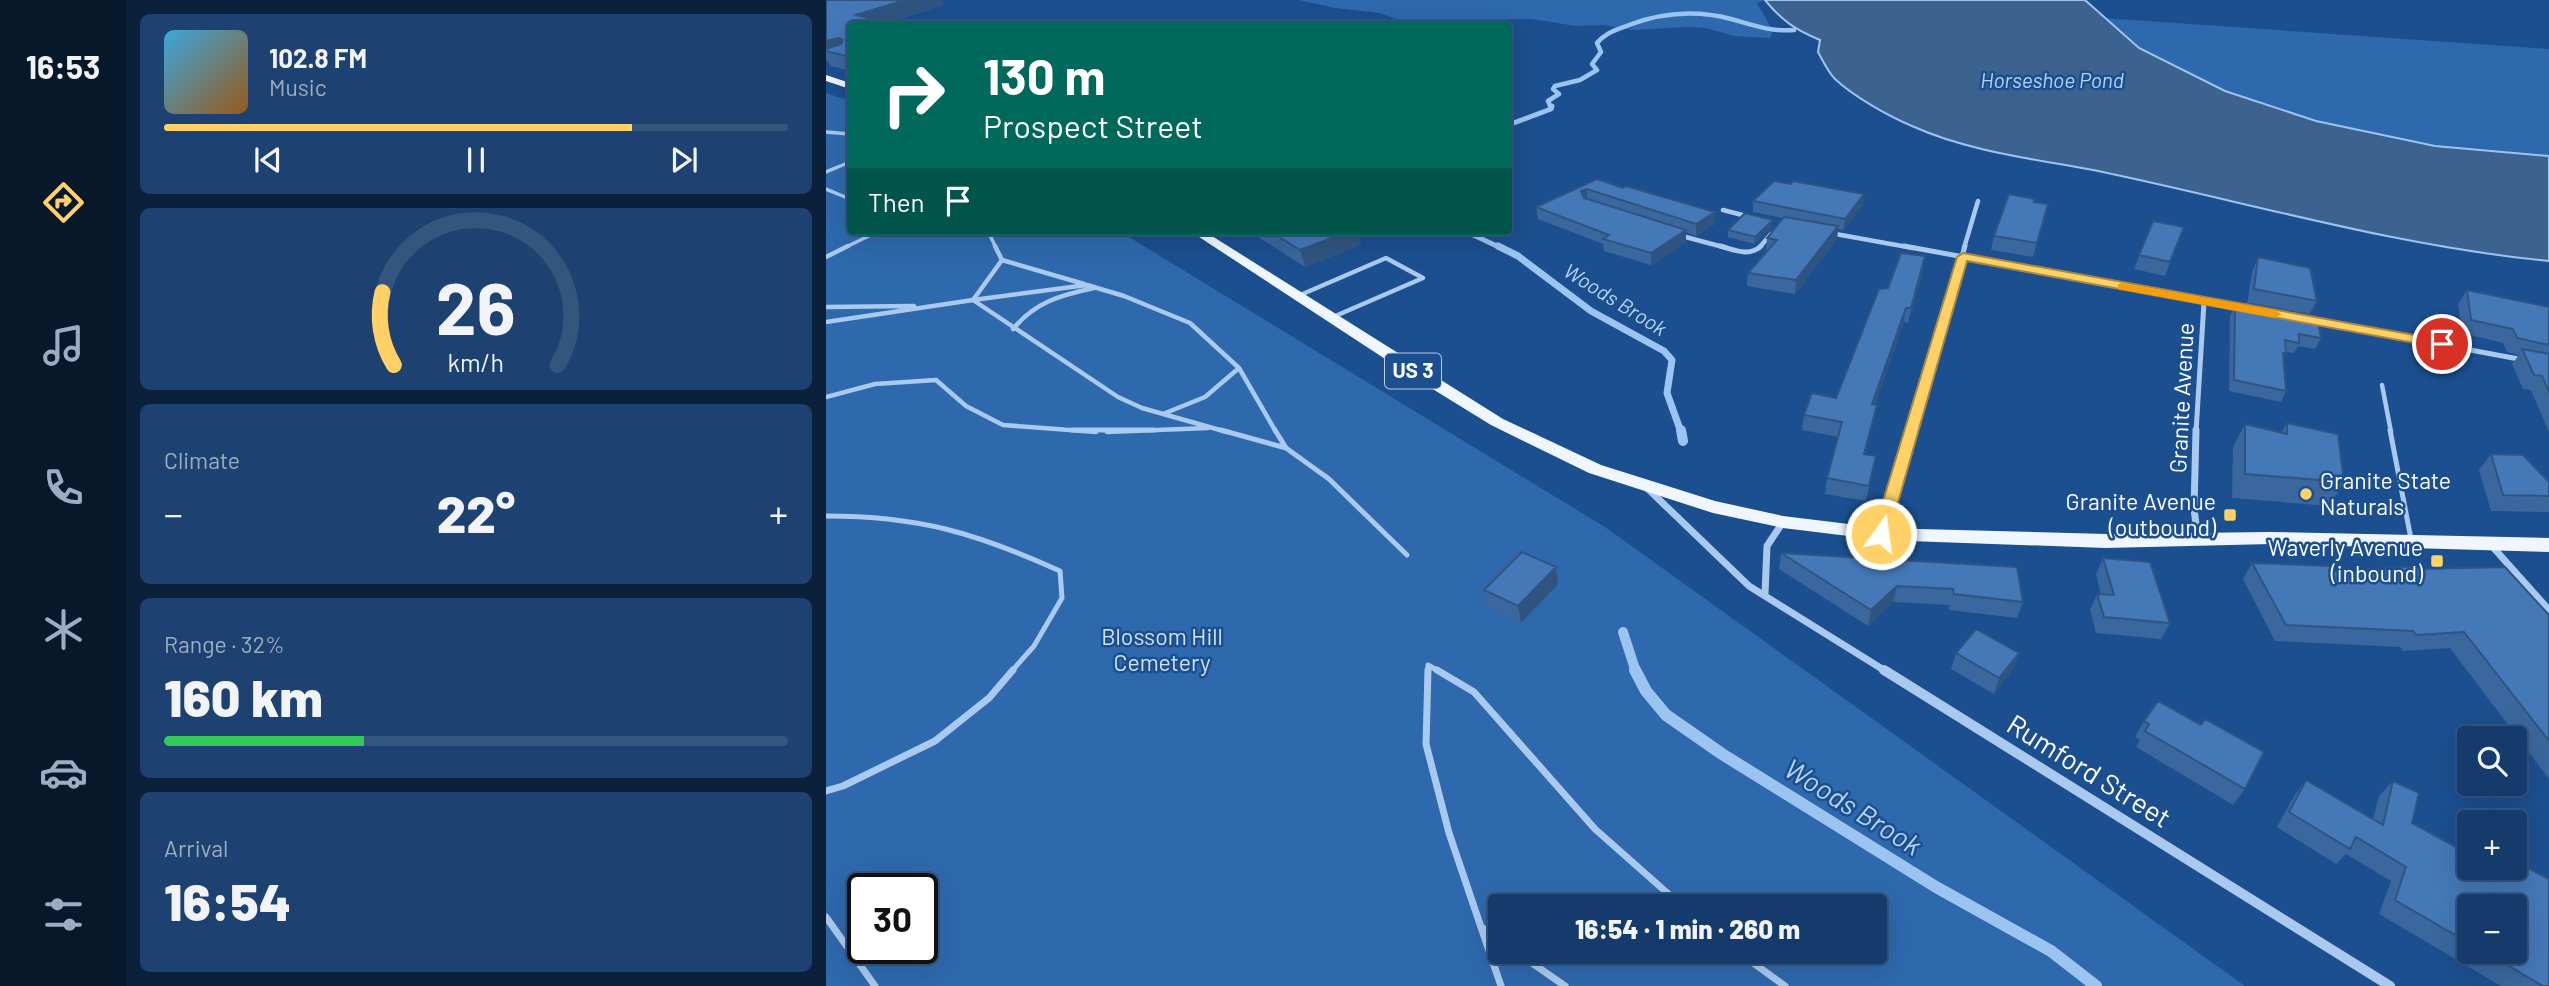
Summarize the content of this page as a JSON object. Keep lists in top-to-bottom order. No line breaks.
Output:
{"streets":{"main road":["US 3"],"street":["Granite Avenue","Rumford Street"]},"crossings":[["US 3","Granite Avenue"],["US 3","Rumford Street"]],"water":["Horseshoe Pond","Woods Brook"],"parks":["Blossom Hill Cemetery"],"places":{"other":["Granite State Naturals"],"transit":["Granite Avenue (outbound)","Waverly Avenue (inbound)"]},"page":{"tabs":"16:53","turn":["130 m","Prospect Street"],"song":["102.8 FM","Music"],"then":"Then","tile":["Climate",["Range · 32%","160 km"],["Arrival","16:54"]],"heat":["−","22°","+"],"map_buttons":["+","−"],"limit":"30","trip":"16:54 · 1 min · 260 m","gauge":["26","km/h"]}}
